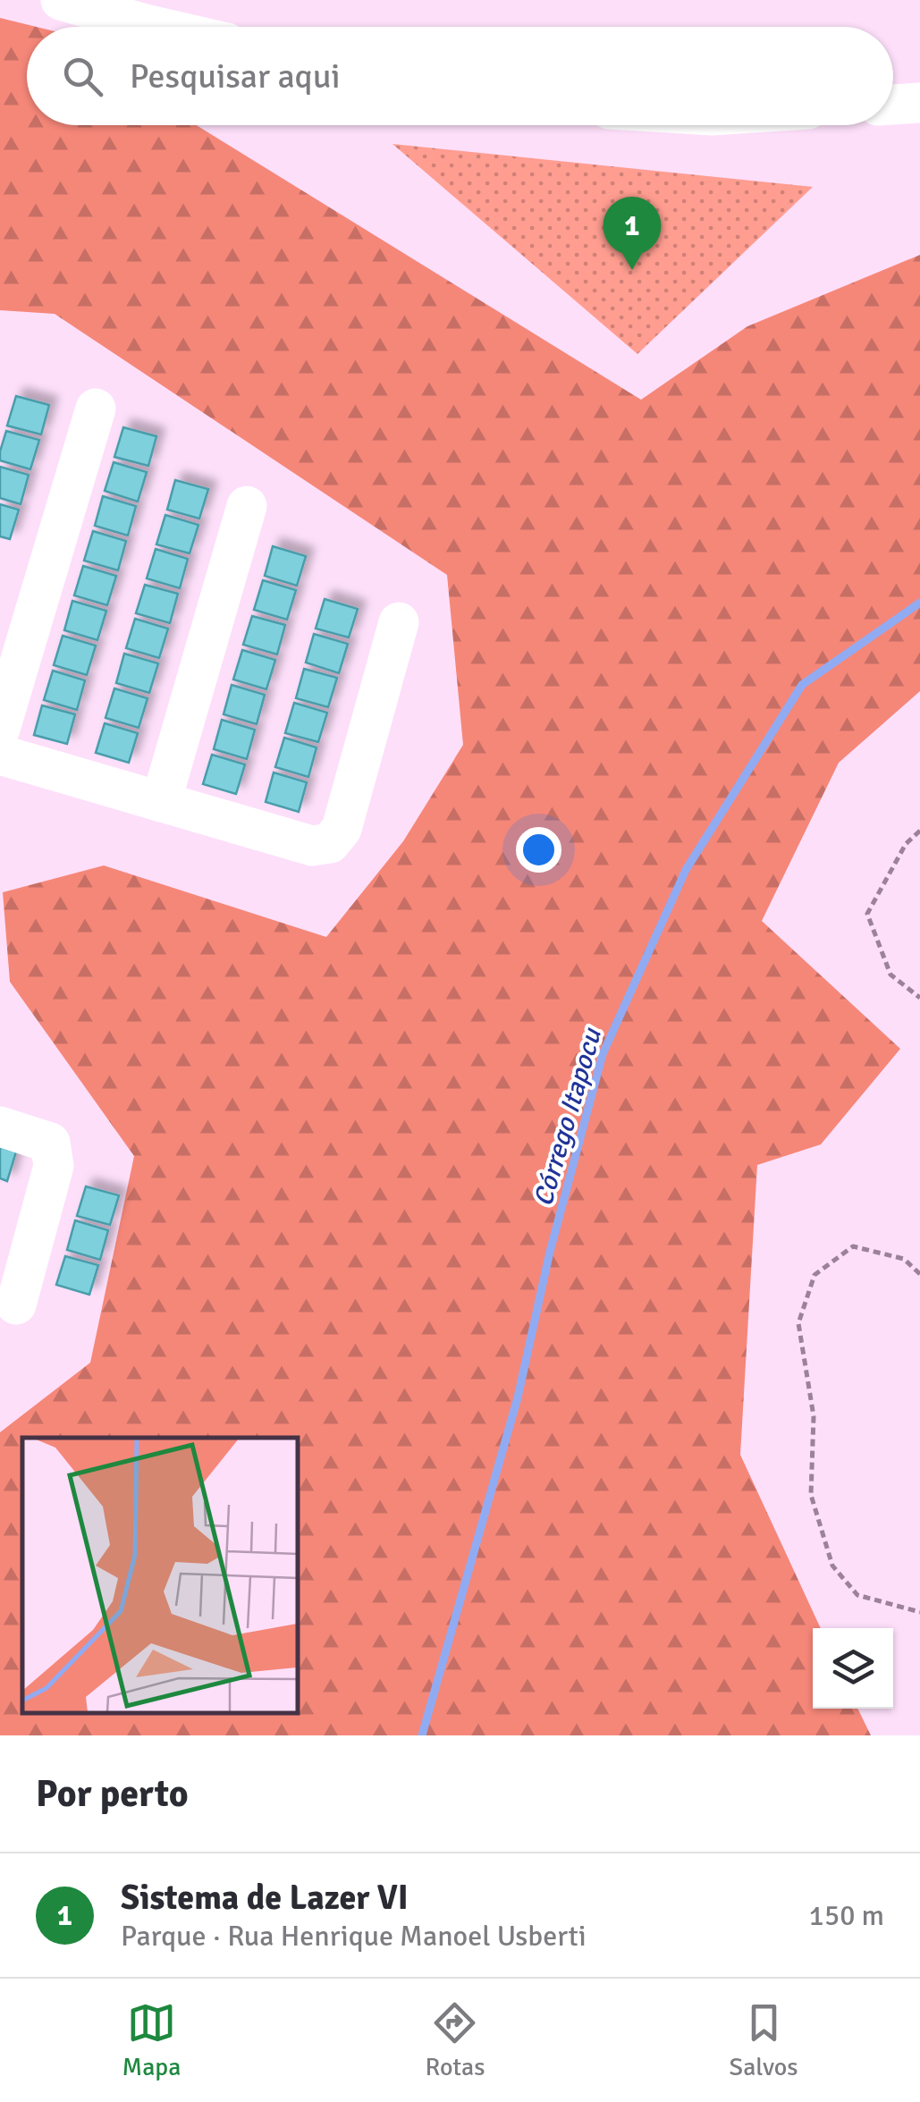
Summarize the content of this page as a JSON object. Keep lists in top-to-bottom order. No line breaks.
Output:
{"water":["Córrego Itapocu"],"page":{"search":"Pesquisar aqui","pins":"1","heading":"Por perto","list":[{"mark":"1","name":"Sistema de Lazer VI","note":"Parque · Rua Henrique Manoel Usberti","value":"150 m"}],"nav":["Mapa","Rotas","Salvos"]}}
